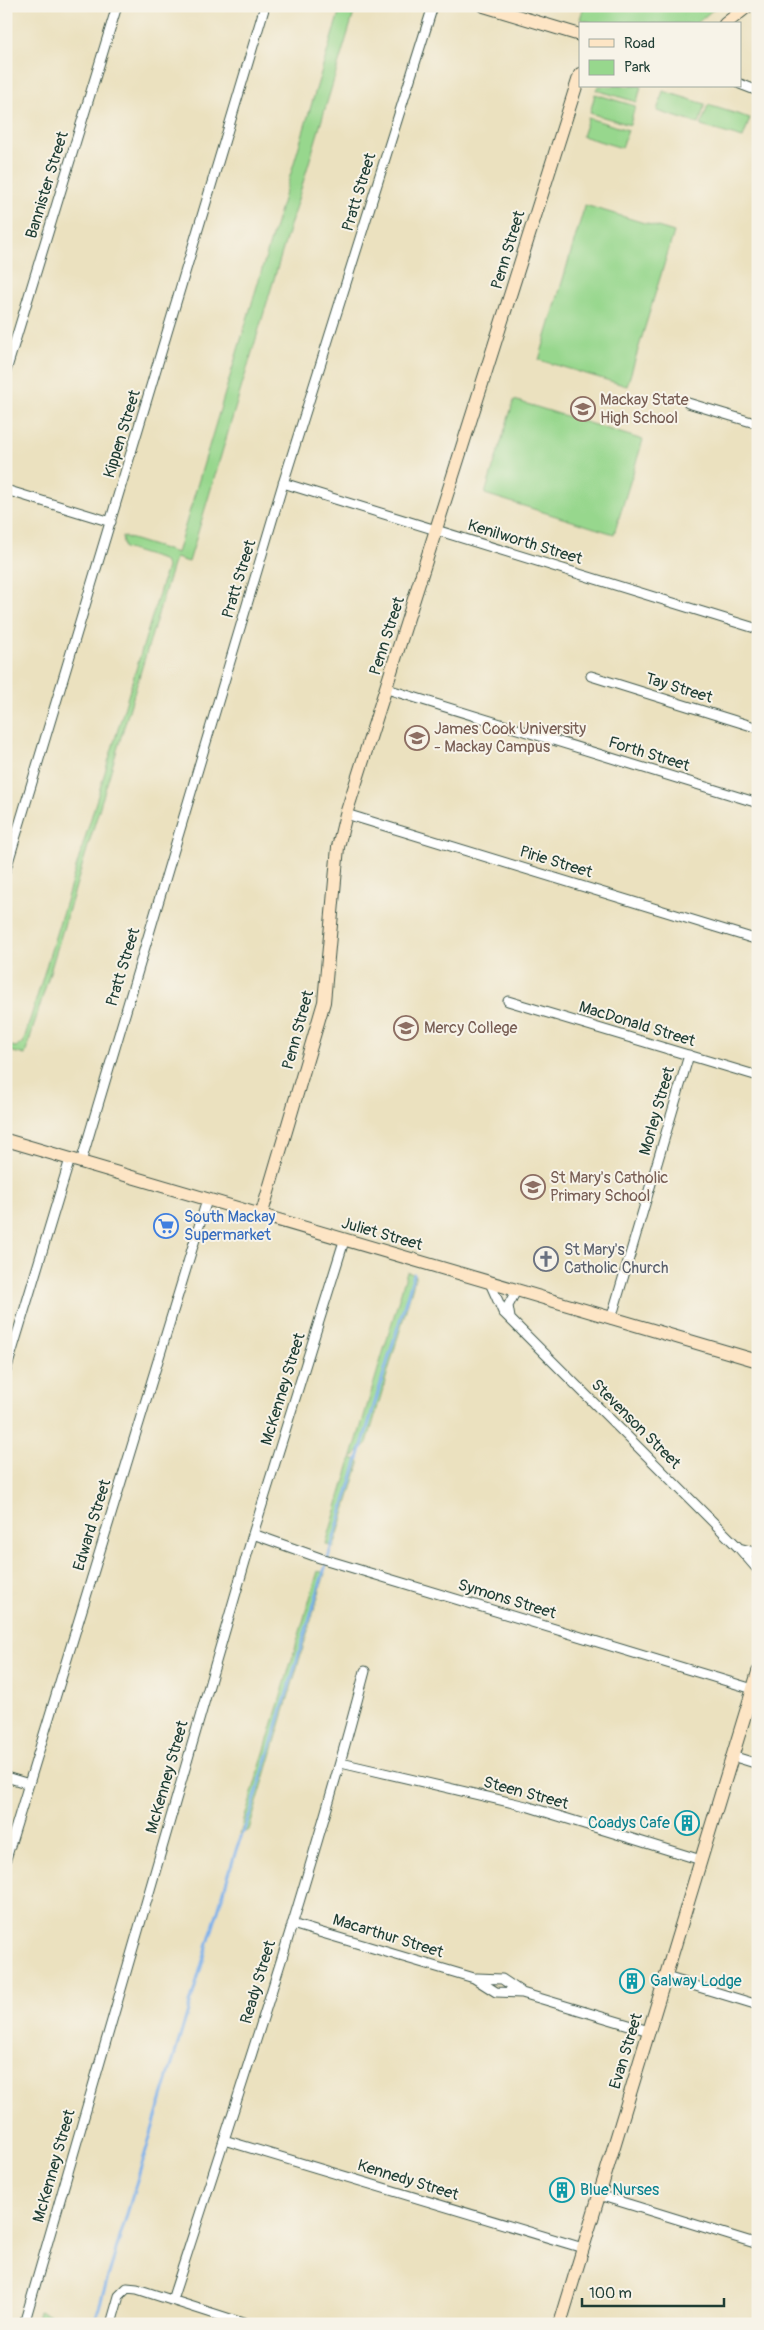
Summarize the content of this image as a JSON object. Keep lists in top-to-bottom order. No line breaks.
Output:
{"streets":{"street":["Bannister Street","Pratt Street","Penn Street","Kippen Street","Kenilworth Street","Tay Street","Forth Street","Pirie Street","MacDonald Street","Morley Street","Juliet Street","McKenney Street","Stevenson Street","Edward Street","Symons Street","Steen Street","Macarthur Street","Ready Street","Evan Street","Kennedy Street"]},"crossings":[["Pratt Street","Kenilworth Street"],["Pratt Street","Juliet Street"],["Penn Street","Kenilworth Street"],["Penn Street","Forth Street"],["Penn Street","Pirie Street"],["Penn Street","Juliet Street"],["MacDonald Street","Morley Street"],["Morley Street","Juliet Street"],["Juliet Street","McKenney Street"],["Juliet Street","Stevenson Street"],["Juliet Street","Edward Street"],["McKenney Street","Symons Street"],["Symons Street","Evan Street"],["Steen Street","Ready Street"],["Steen Street","Evan Street"],["Macarthur Street","Ready Street"],["Macarthur Street","Evan Street"],["Ready Street","Kennedy Street"],["Evan Street","Kennedy Street"]],"places":{"school or university":["Mackay State High School","James Cook University - Mackay Campus","Mercy College","St Mary's Catholic Primary School"],"supermarket":["South Mackay Supermarket"],"church":["St Mary's Catholic Church"],"building":["Coadys Cafe","Galway Lodge","Blue Nurses"]},"legend":["Road","Park"],"scale_bar":"100 m"}
